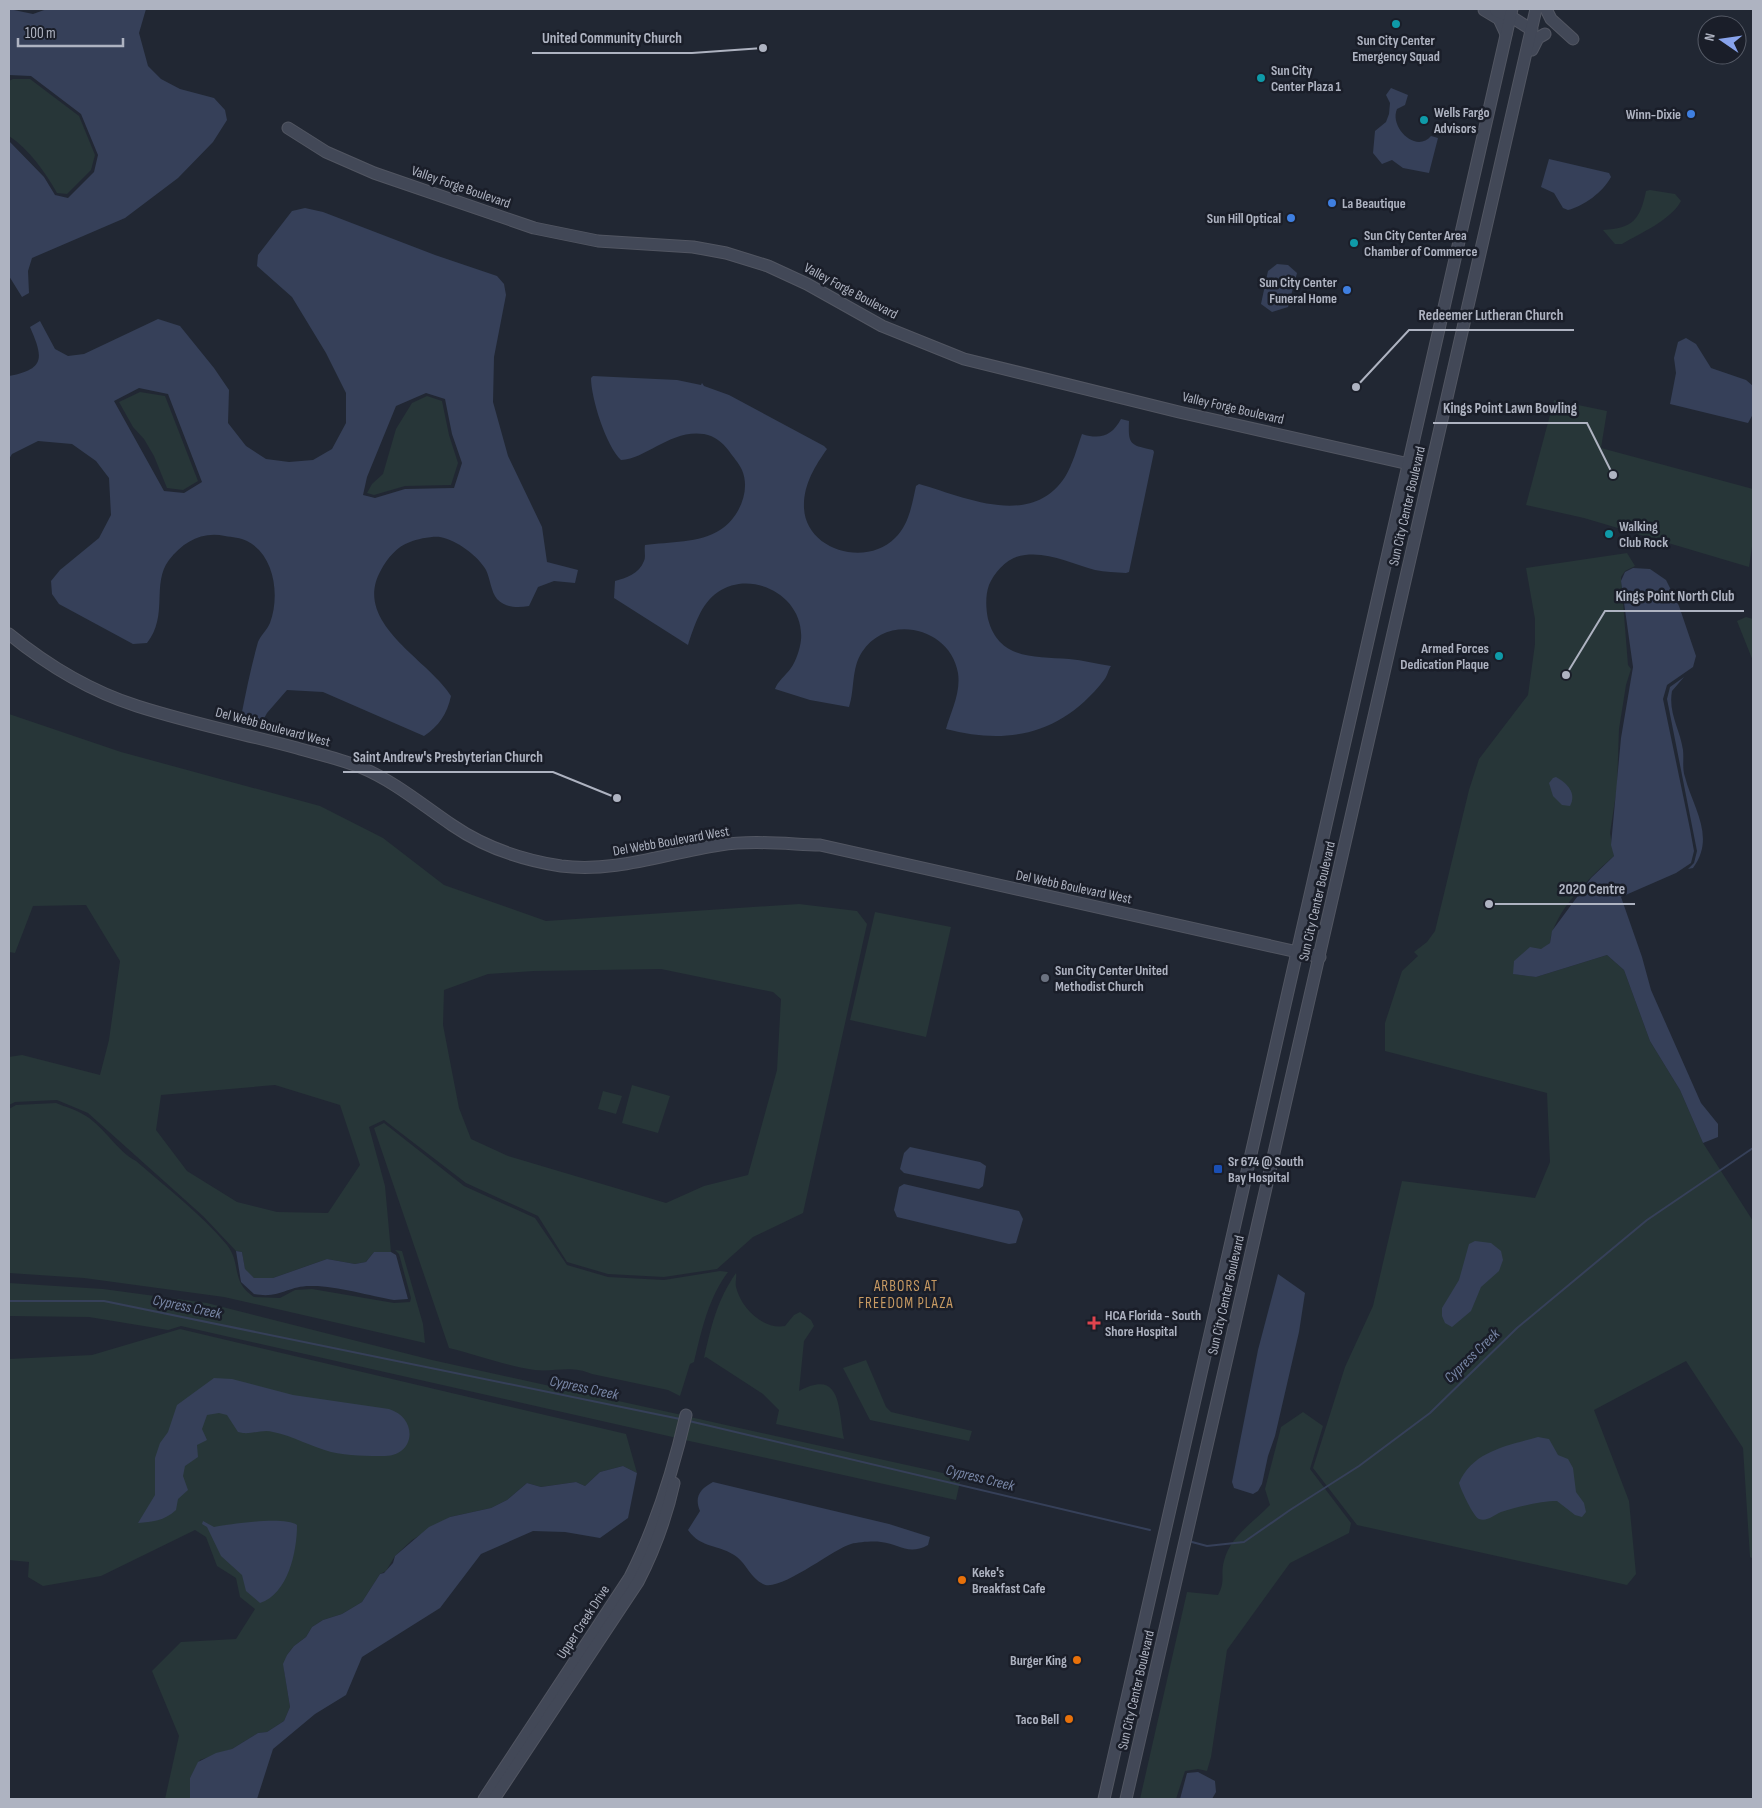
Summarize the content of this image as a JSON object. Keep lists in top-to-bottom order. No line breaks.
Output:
{"streets":{"main road":["Valley Forge Boulevard","Sun City Center Boulevard","Del Webb Boulevard West","Upper Creek Drive"]},"crossings":[["Valley Forge Boulevard","Sun City Center Boulevard"],["Sun City Center Boulevard","Del Webb Boulevard West"]],"districts":["ARBORS AT FREEDOM PLAZA"],"water":["Cypress Creek"],"places":{"other":["Sun City Center Emergency Squad","United Community Church","Sun City Center Plaza 1","Winn-Dixie","Wells Fargo Advisors","La Beautique","Sun Hill Optical","Sun City Center Area Chamber of Commerce","Sun City Center Funeral Home","Redeemer Lutheran Church","Kings Point Lawn Bowling","Walking Club Rock","Armed Forces Dedication Plaque","Kings Point North Club","Saint Andrew's Presbyterian Church","2020 Centre","Sun City Center United Methodist Church","Keke's Breakfast Cafe","Burger King","Taco Bell"],"transit":["Sr 674 @ South Bay Hospital"],"health":["HCA Florida - South Shore Hospital"]},"scale_bar":"100 m","north":"left"}
